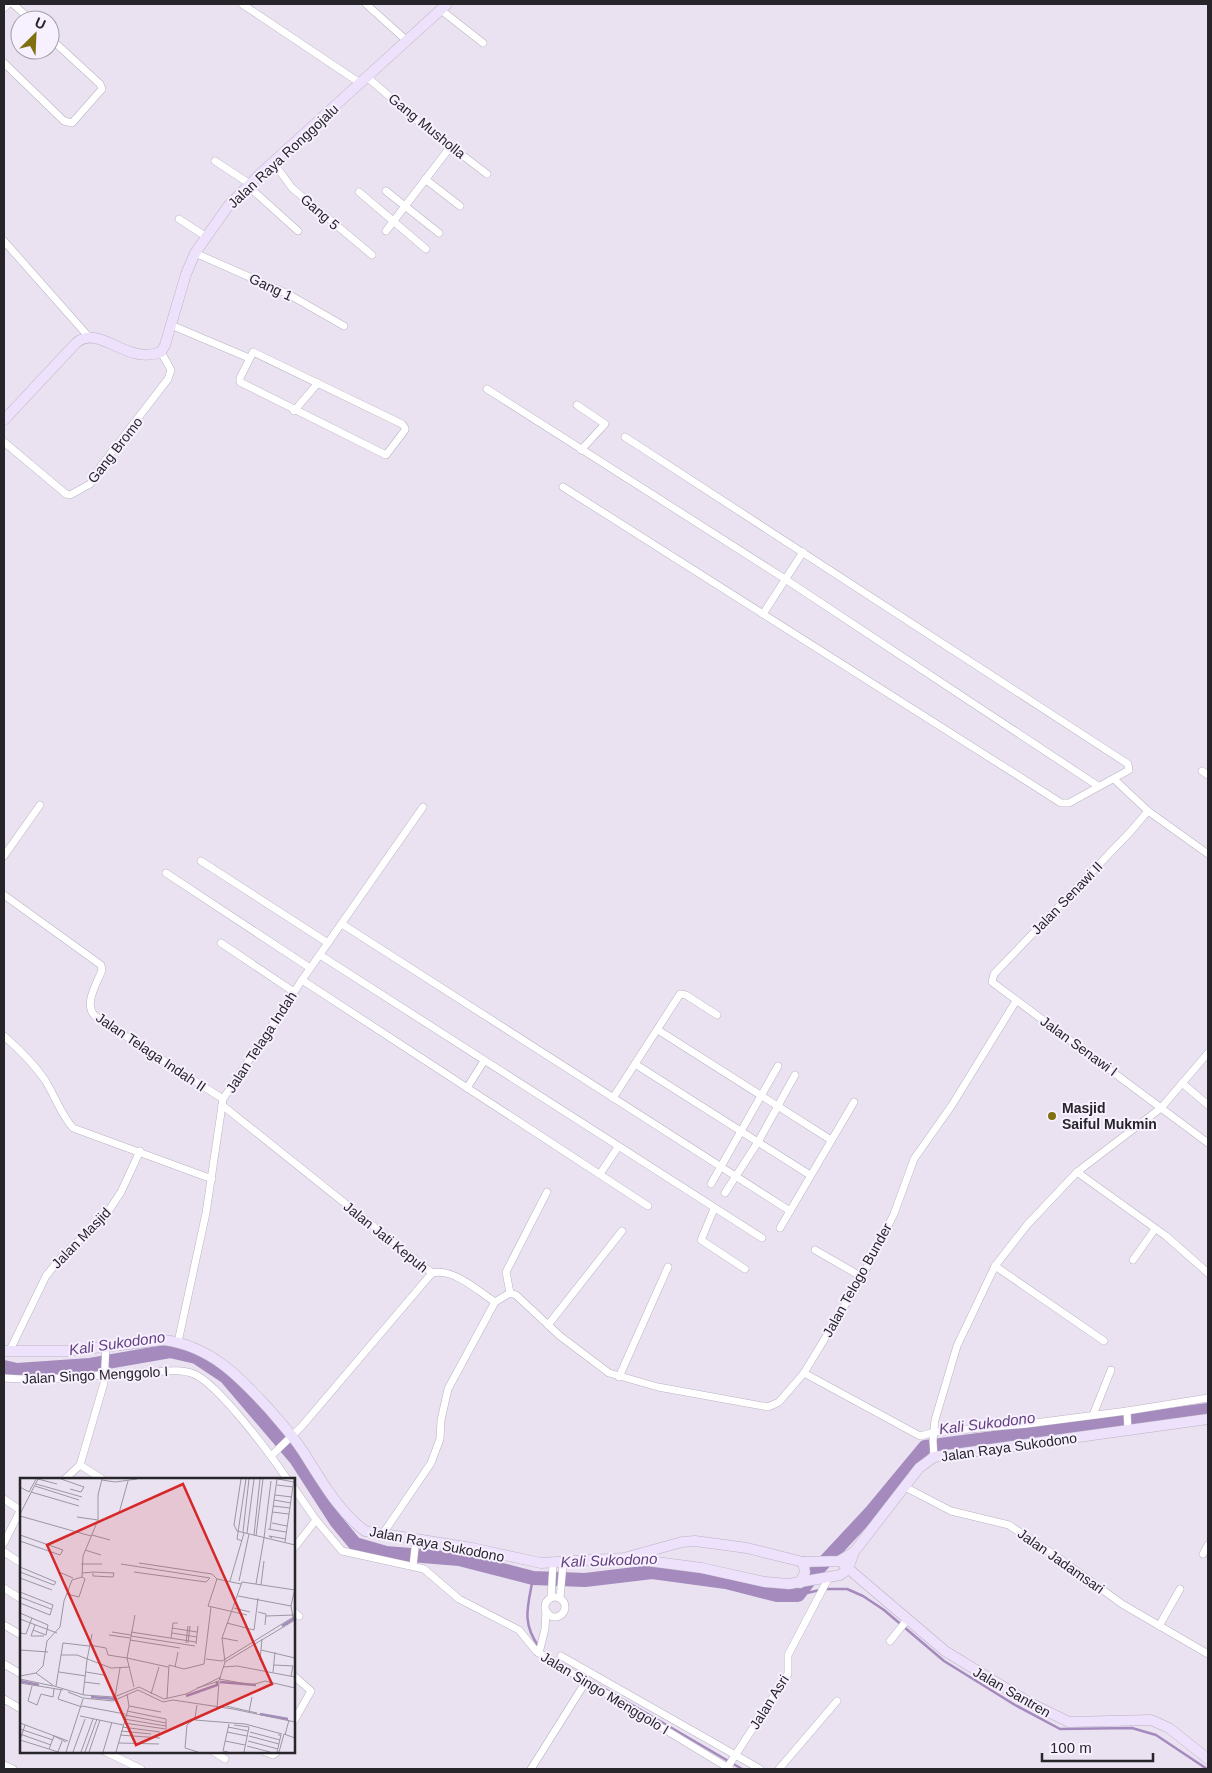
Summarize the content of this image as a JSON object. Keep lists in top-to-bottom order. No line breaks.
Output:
{"streets":{"main road":["Jalan Raya Ronggojalu","Jalan Raya Sukodono","Jalan Santren"],"street":["Gang Musholla","Gang 5","Gang 1","Gang Bromo","Jalan Senawi II","Jalan Telaga Indah","Jalan Senawi I","Jalan Telaga Indah II","Jalan Jati Kepuh","Jalan Masjid","Jalan Telogo Bunder","Jalan Singo Menggolo I","Jalan Jadamsari","Jalan Asri"]},"crossings":[["Gang Musholla","Jalan Raya Ronggojalu"],["Jalan Raya Ronggojalu","Gang 5"],["Jalan Raya Ronggojalu","Gang 1"],["Jalan Raya Ronggojalu","Gang Bromo"],["Jalan Senawi II","Jalan Senawi I"],["Jalan Telaga Indah","Jalan Telaga Indah II"],["Jalan Telaga Indah","Jalan Jati Kepuh"],["Jalan Telaga Indah","Jalan Raya Sukodono"],["Jalan Senawi I","Jalan Telogo Bunder"],["Jalan Telaga Indah II","Jalan Jati Kepuh"],["Jalan Jati Kepuh","Jalan Singo Menggolo I"],["Jalan Jati Kepuh","Jalan Raya Sukodono"],["Jalan Masjid","Jalan Raya Sukodono"],["Jalan Singo Menggolo I","Jalan Asri"],["Jalan Raya Sukodono","Jalan Jadamsari"],["Jalan Raya Sukodono","Jalan Santren"],["Jalan Raya Sukodono","Jalan Asri"]],"water":["Kali Sukodono"],"places":["Masjid Saiful Mukmin"],"scale_bar":"100 m","north":"top right"}
